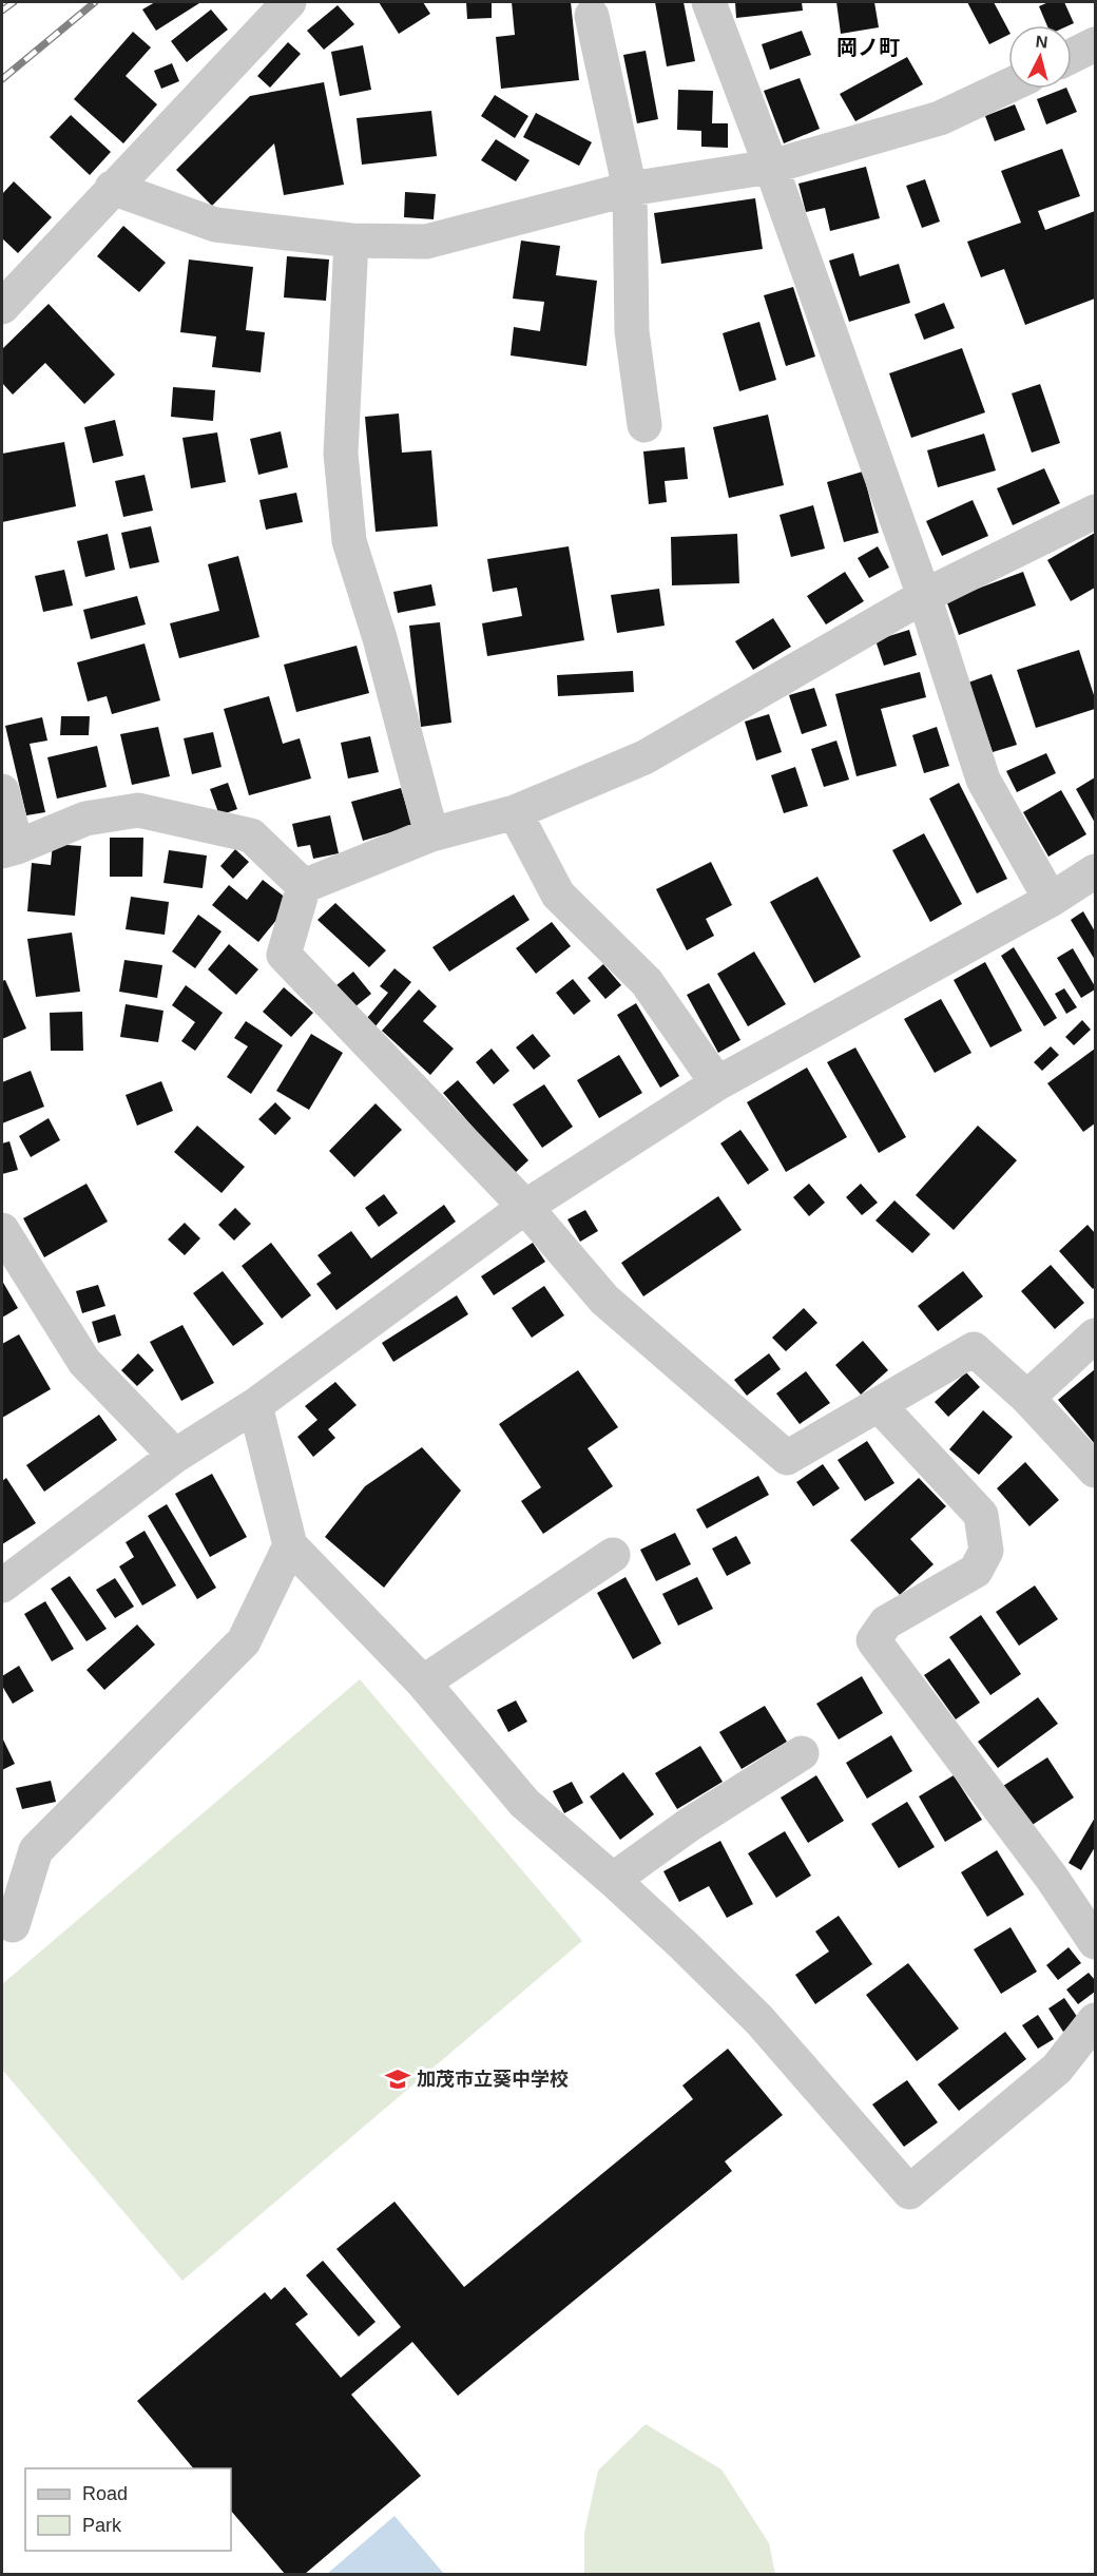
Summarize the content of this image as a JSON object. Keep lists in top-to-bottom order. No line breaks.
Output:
{"districts":["岡ノ町"],"places":{"school or university":["加茂市立葵中学校"]},"legend":["Road","Park"],"north":"top"}
